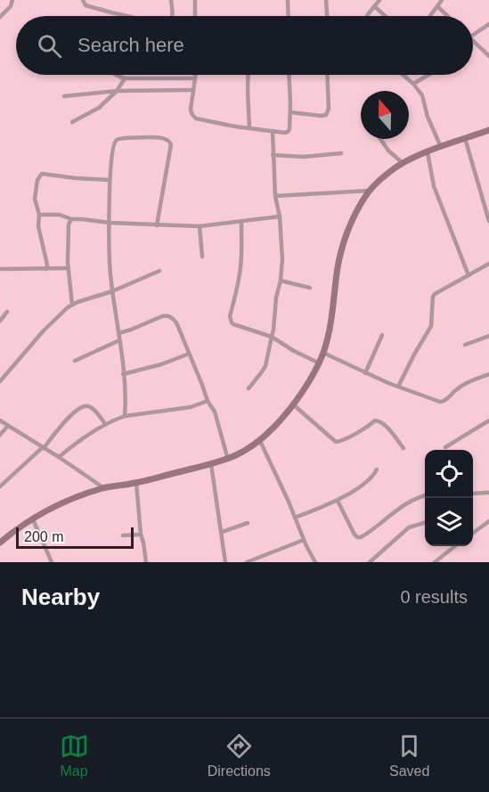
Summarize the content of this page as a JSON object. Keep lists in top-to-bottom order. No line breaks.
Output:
{"scale_bar":"200 m","north":"top","page":{"search":"Search here","scale":"200 m","heading":["Nearby","0 results"],"nav":["Map","Directions","Saved"]}}
